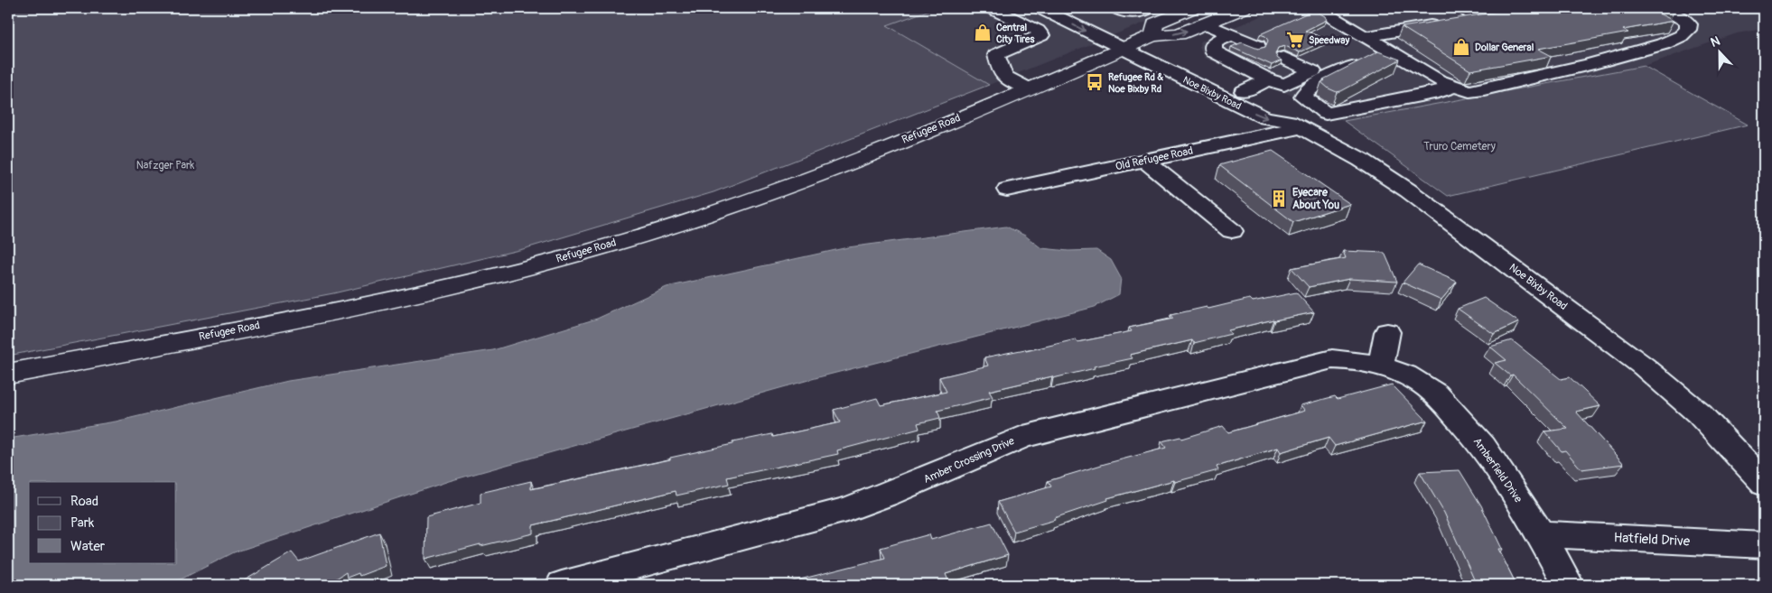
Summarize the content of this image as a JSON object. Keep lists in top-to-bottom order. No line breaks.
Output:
{"streets":{"main road":["Refugee Road"],"street":["Noe Bixby Road","Old Refugee Road","Amber Crossing Drive","Amberfield Drive","Hatfield Drive"]},"crossings":[["Noe Bixby Road","Refugee Road"],["Noe Bixby Road","Old Refugee Road"],["Amber Crossing Drive","Amberfield Drive"],["Amberfield Drive","Hatfield Drive"]],"parks":["Truro Cemetery","Nafzger Park"],"places":{"shop":["Central City Tires","Dollar General"],"supermarket":["Speedway"],"bus stop":["Refugee Rd & Noe Bixby Rd"],"building":["Eyecare About You"]},"legend":["Road","Park","Water"],"north":"top"}
